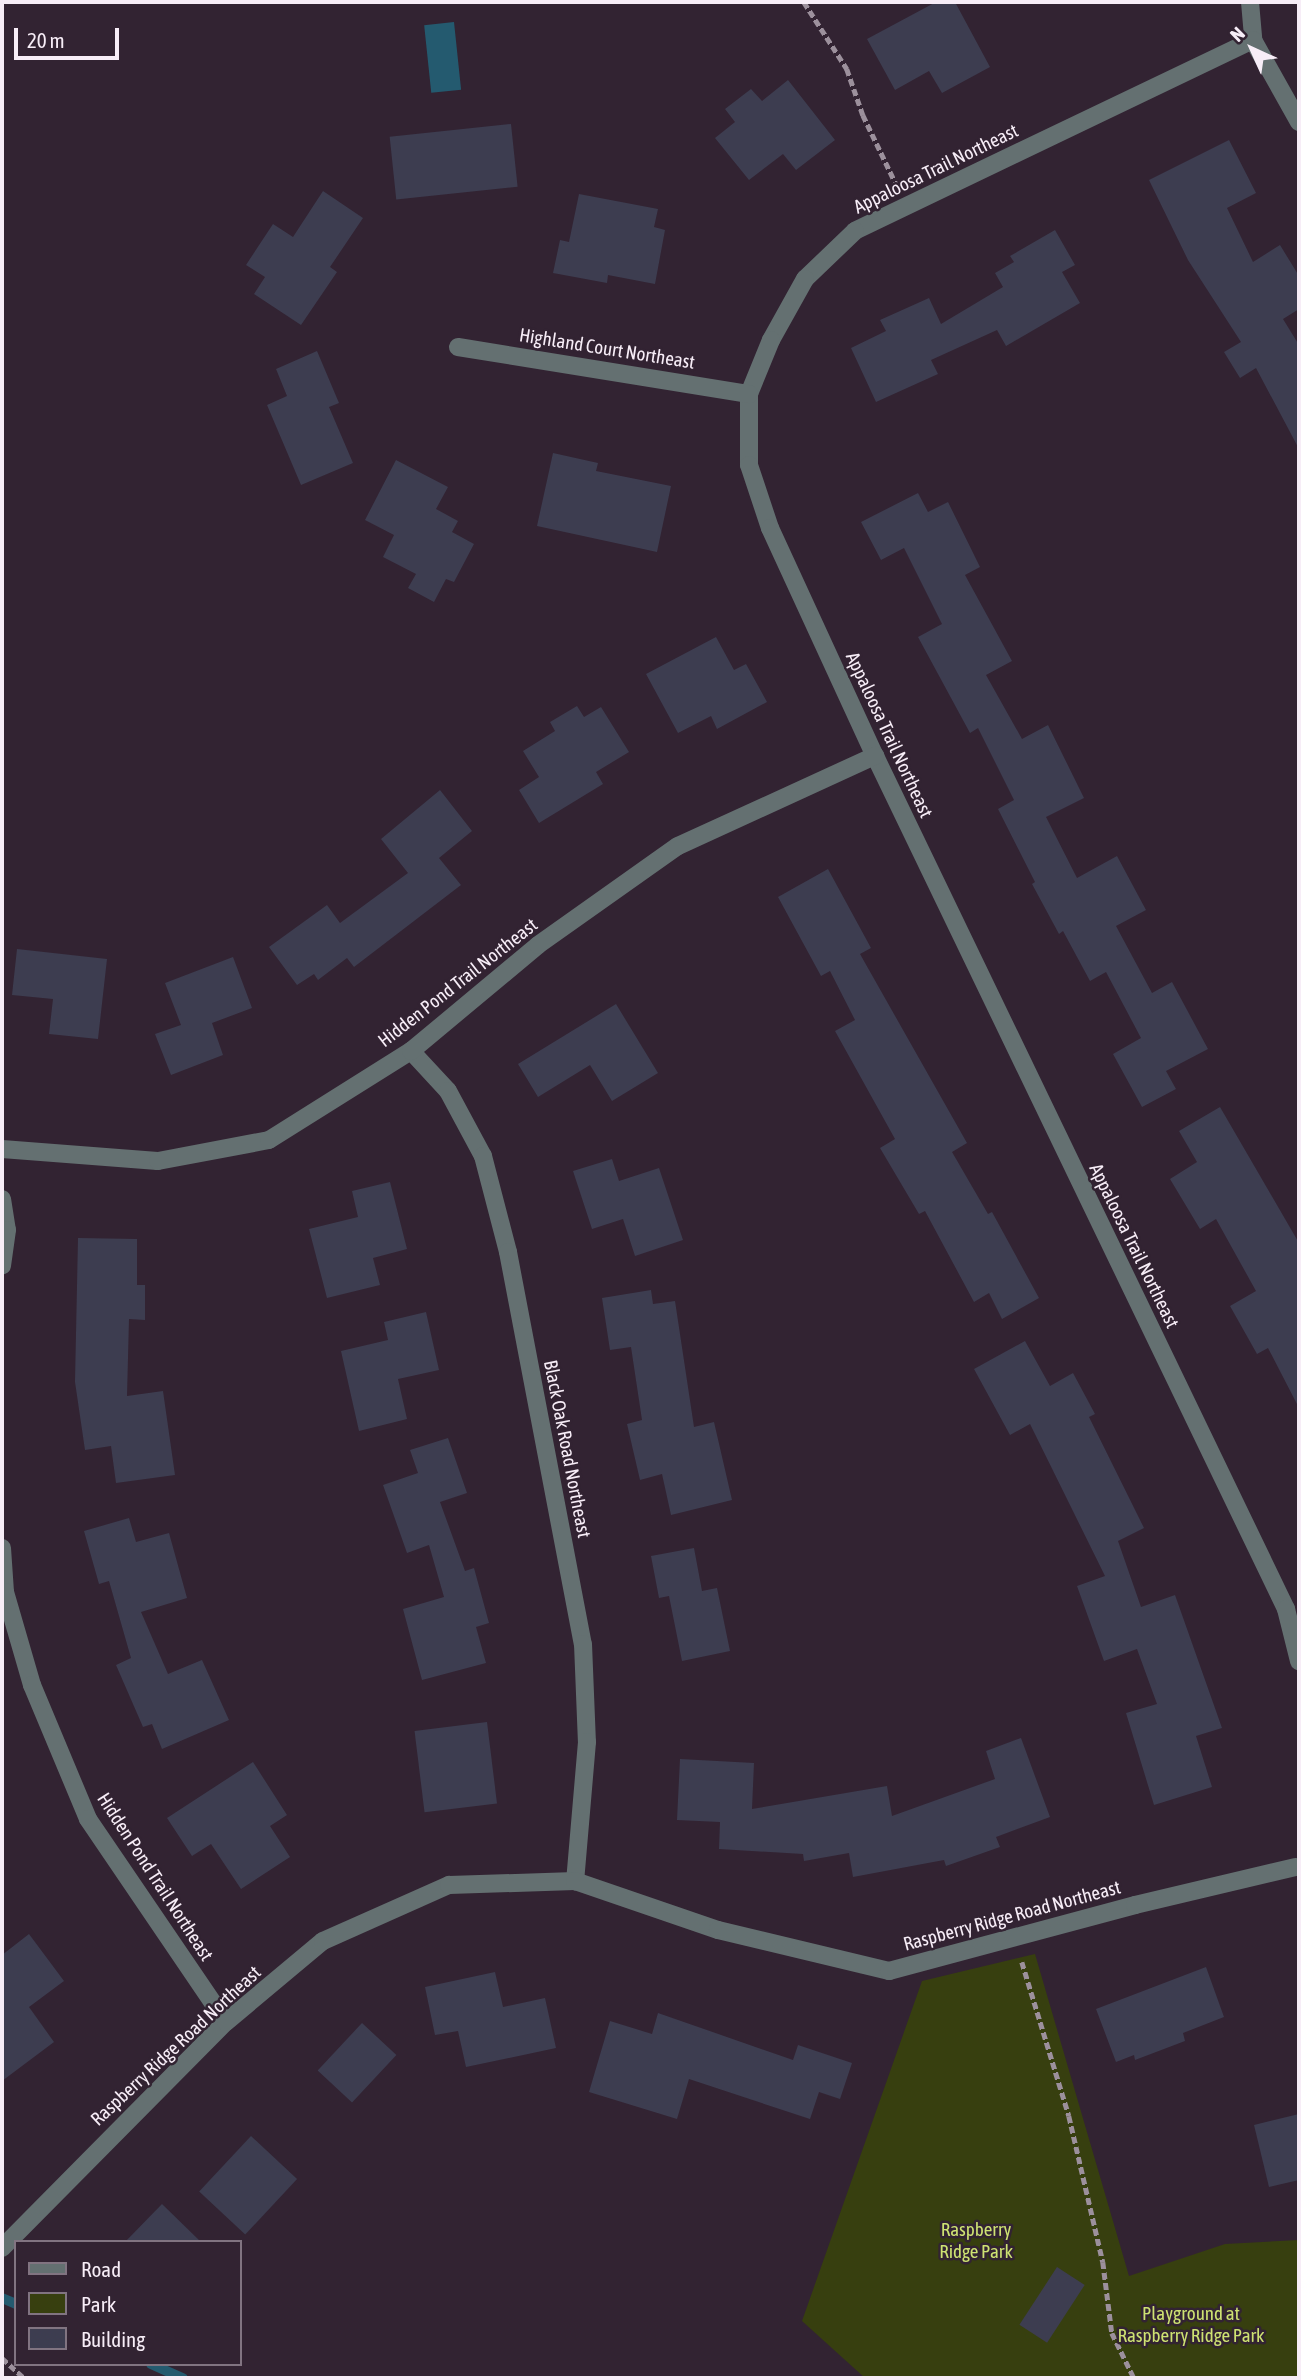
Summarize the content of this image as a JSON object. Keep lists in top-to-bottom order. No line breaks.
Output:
{"streets":{"street":["Appaloosa Trail Northeast","Highland Court Northeast","Hidden Pond Trail Northeast","Black Oak Road Northeast","Raspberry Ridge Road Northeast"]},"crossings":[["Appaloosa Trail Northeast","Highland Court Northeast"],["Appaloosa Trail Northeast","Hidden Pond Trail Northeast"],["Hidden Pond Trail Northeast","Black Oak Road Northeast"],["Hidden Pond Trail Northeast","Raspberry Ridge Road Northeast"],["Black Oak Road Northeast","Raspberry Ridge Road Northeast"]],"parks":["Raspberry Ridge Park","Playground at Raspberry Ridge Park"],"legend":["Road","Park","Building"],"scale_bar":"20 m","north":"top left"}
